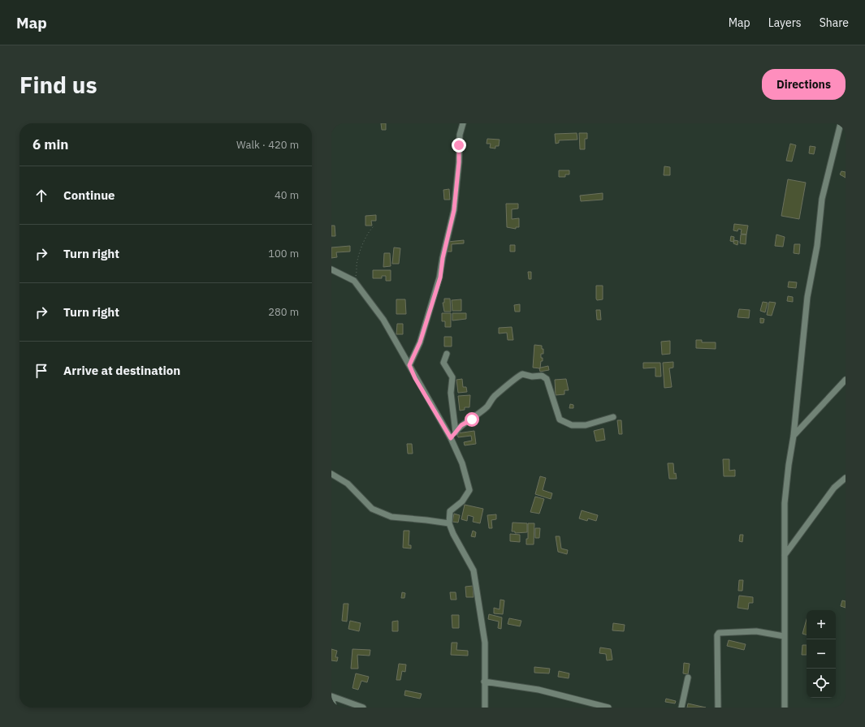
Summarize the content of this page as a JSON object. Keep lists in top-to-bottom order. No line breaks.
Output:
{"page":{"header":"Map","nav":["Map","Layers","Share"],"buttons":"Directions","title":"Find us","heading":["6 min","Walk · 420 m"],"list":[["Continue","40 m"],["Turn right","100 m"],["Turn right","280 m"],"Arrive at destination"],"map_buttons":["+","−"]}}
